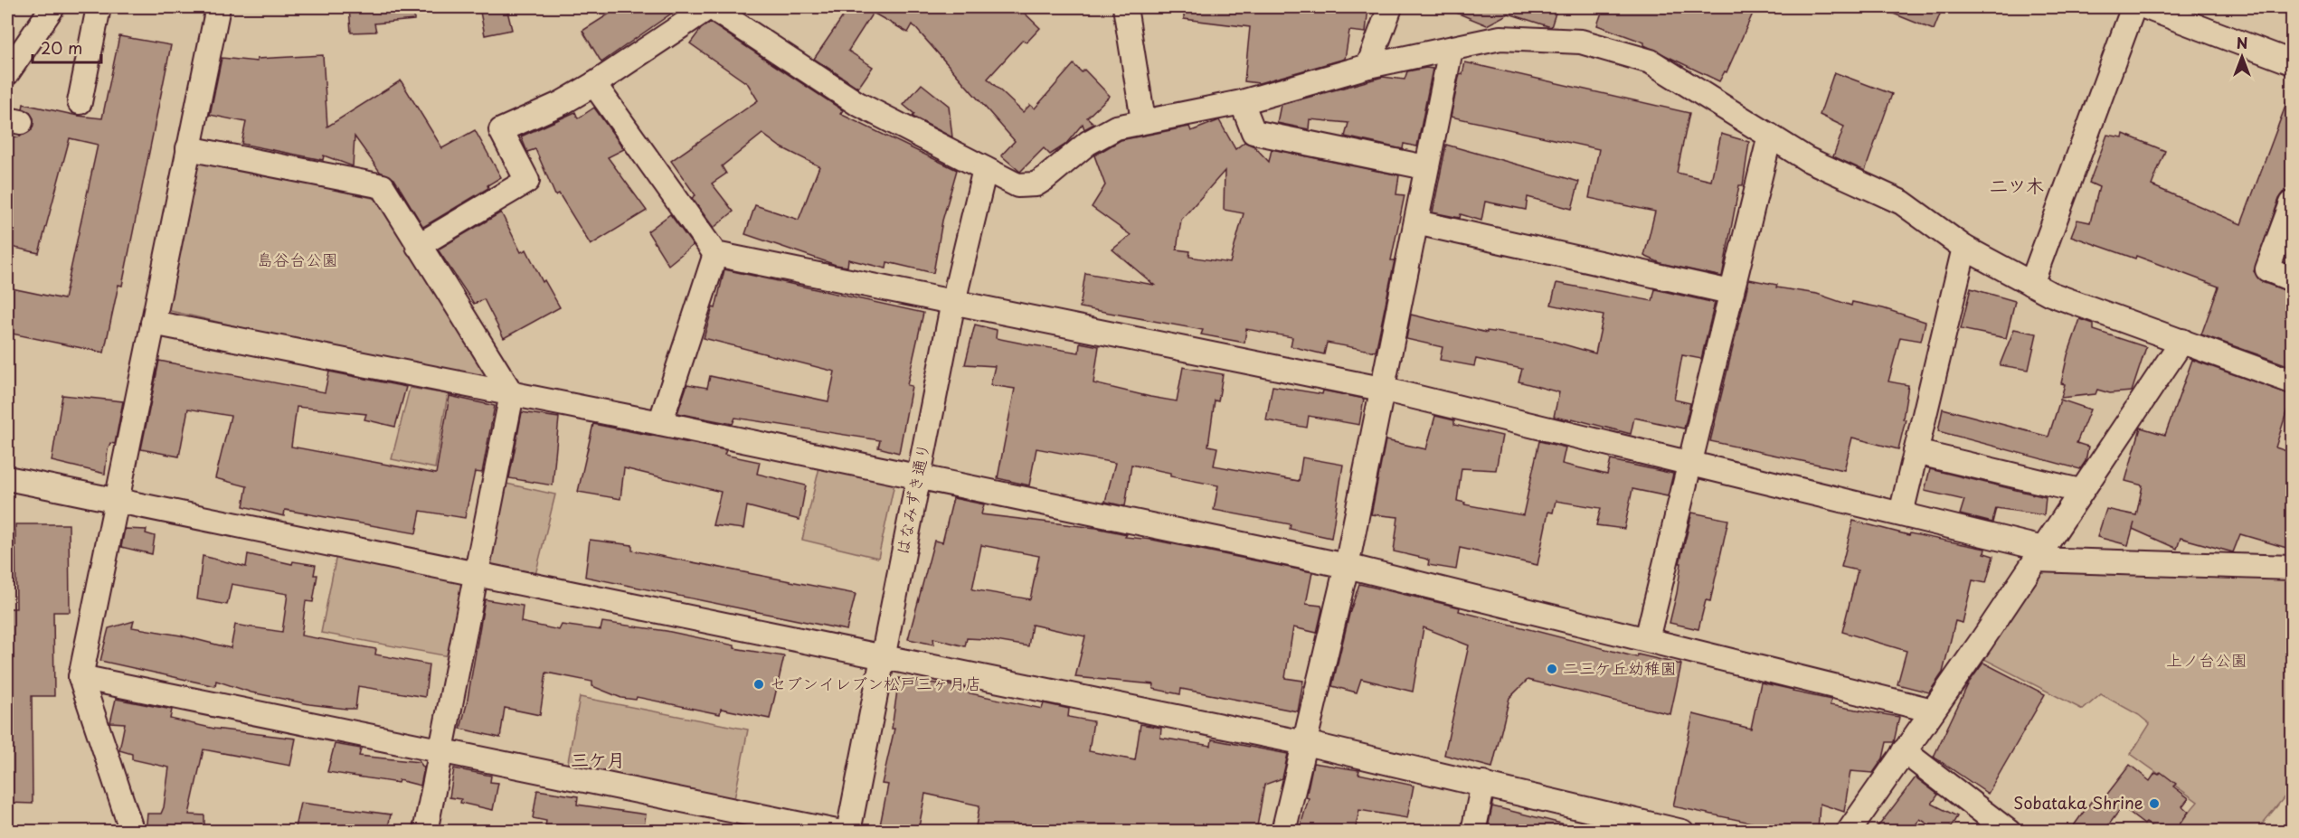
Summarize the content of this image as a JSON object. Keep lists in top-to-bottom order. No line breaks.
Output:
{"streets":{"street":["はなみずき通り"]},"districts":["二ツ木","三ケ月"],"parks":["島谷台公園","上ノ台公園"],"places":["二三ケ丘幼稚園","セブンイレブン松戸三ヶ月店","Sobataka Shrine"],"scale_bar":"20 m","north":"top"}
